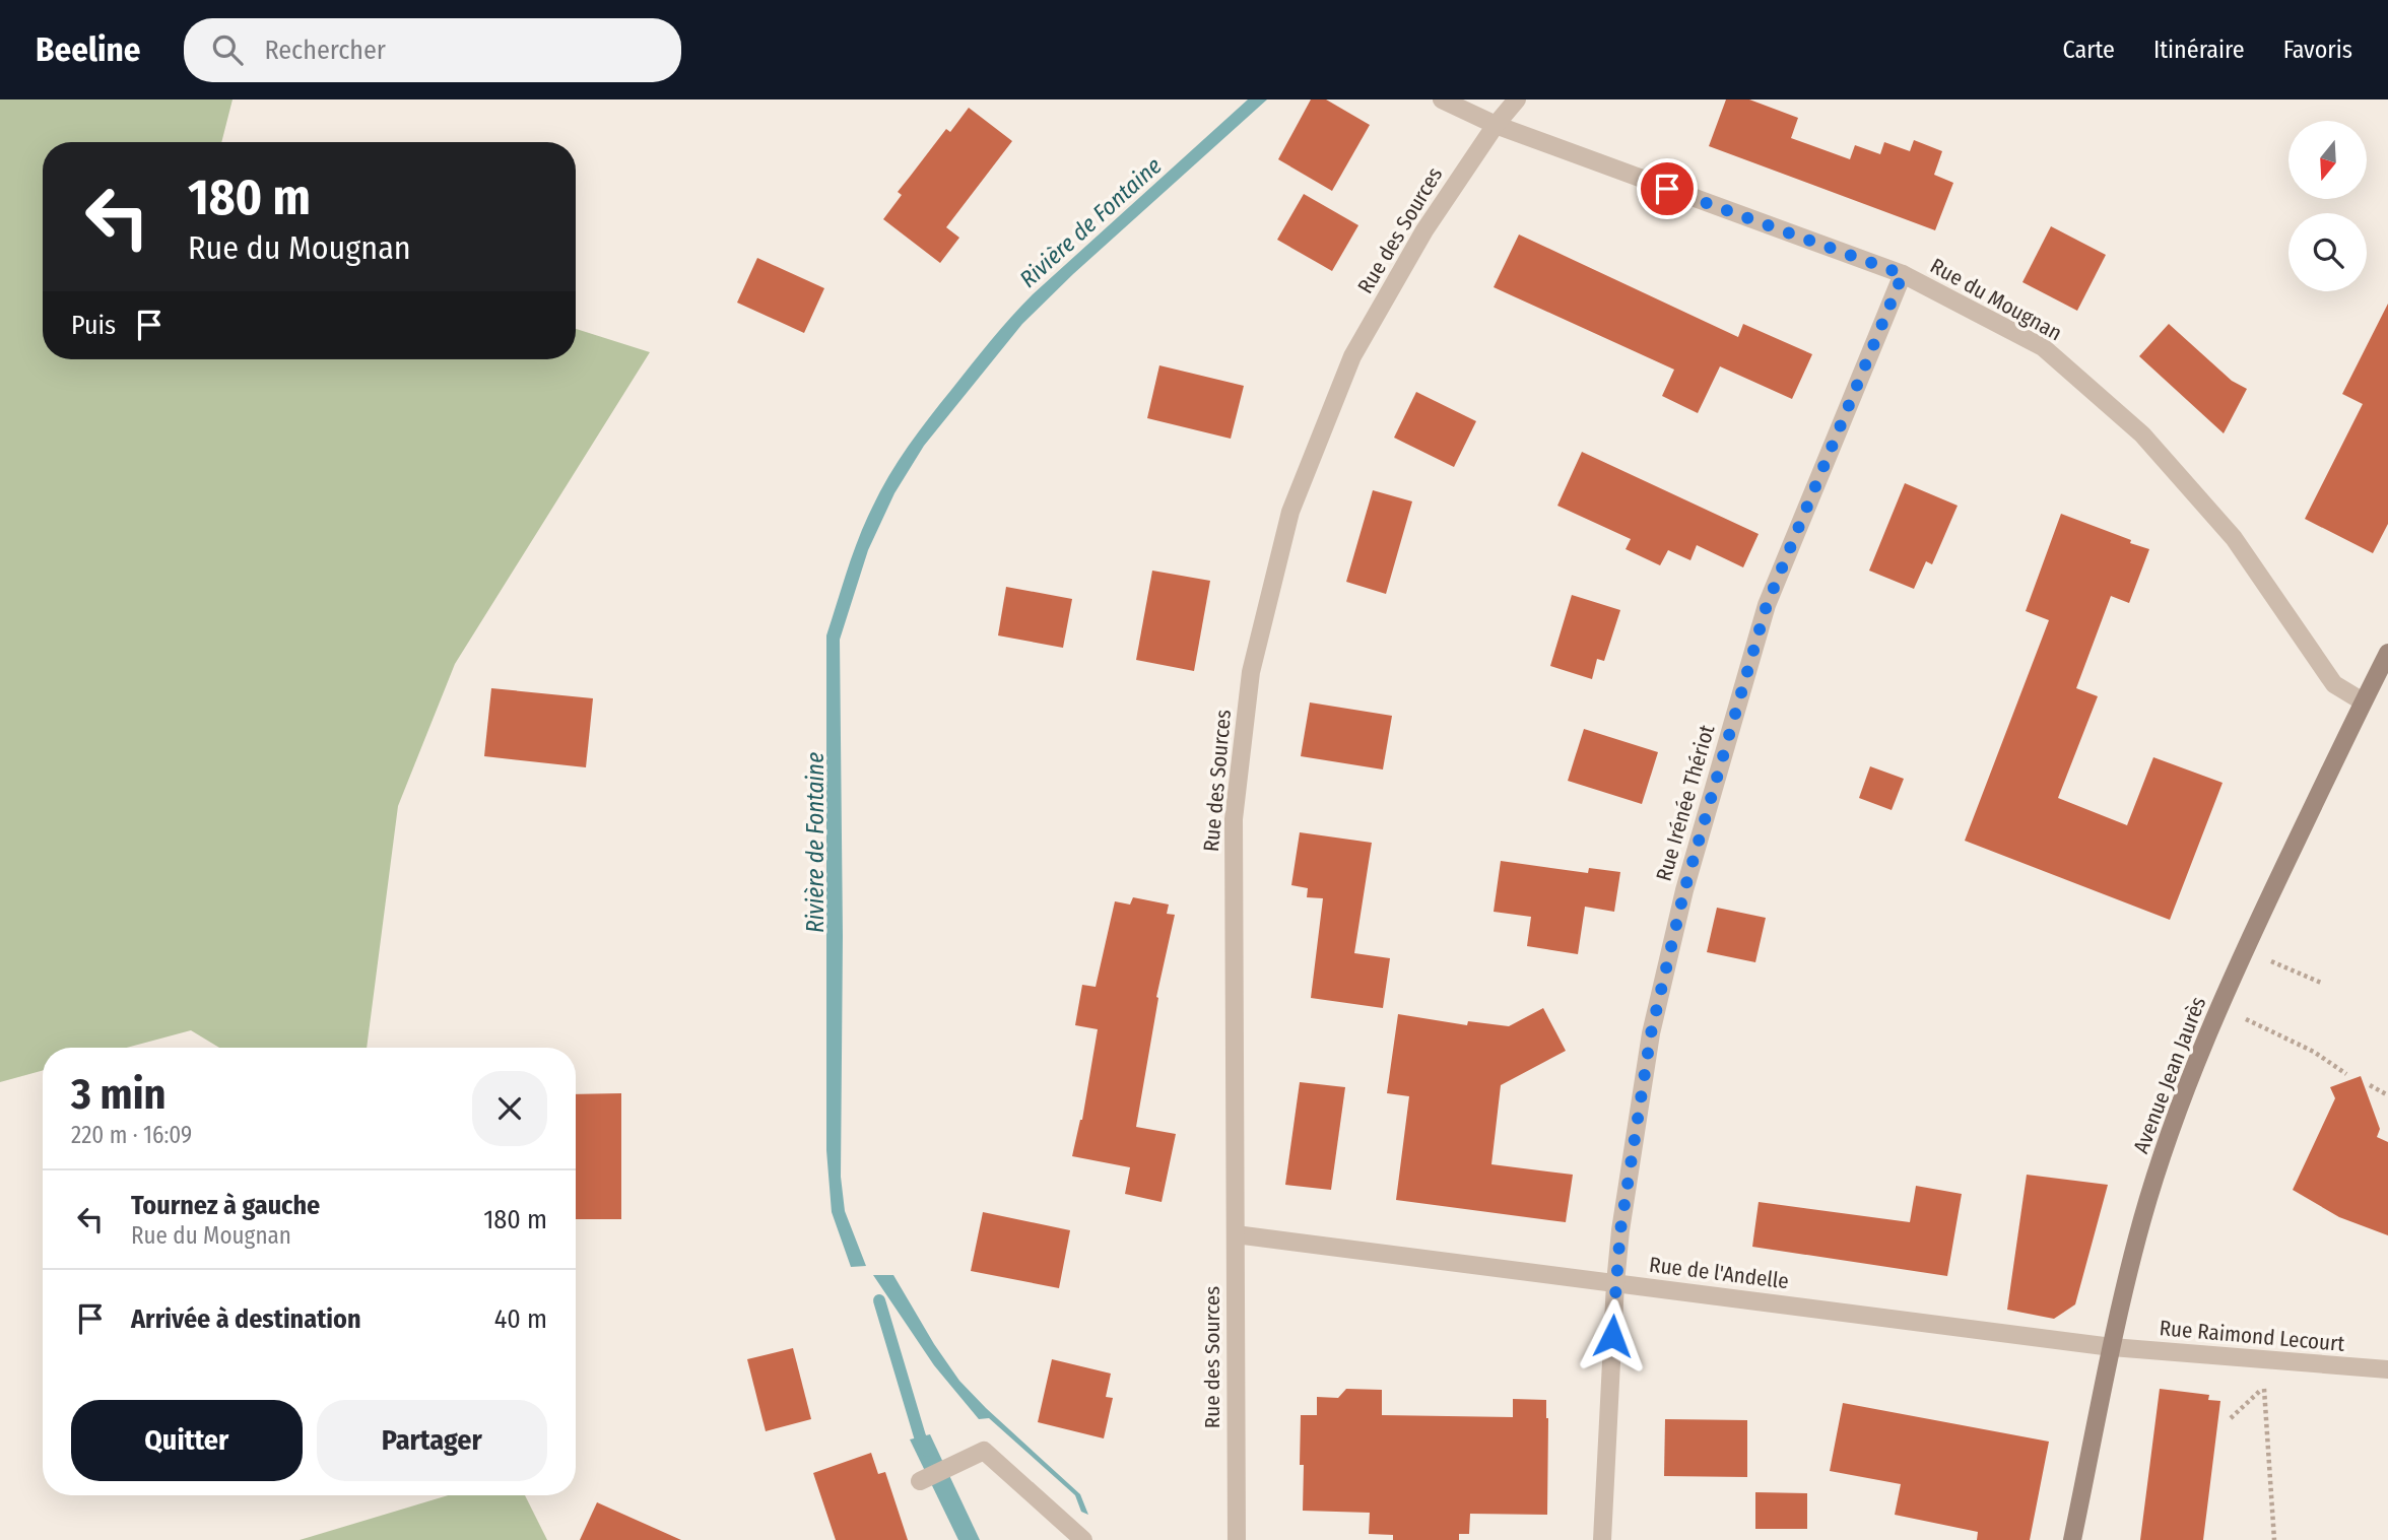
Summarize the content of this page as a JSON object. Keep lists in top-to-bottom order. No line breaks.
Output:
{"streets":{"street":["Rue des Sources","Rue du Mougnan","Rue Irénée Thériot","Avenue Jean Jaurès","Rue de l'Andelle","Rue Raimond Lecourt"]},"crossings":[["Rue des Sources","Rue du Mougnan"],["Rue des Sources","Rue de l'Andelle"],["Rue du Mougnan","Rue Irénée Thériot"],["Rue du Mougnan","Avenue Jean Jaurès"],["Rue Irénée Thériot","Rue de l'Andelle"],["Avenue Jean Jaurès","Rue de l'Andelle"],["Avenue Jean Jaurès","Rue Raimond Lecourt"],["Rue de l'Andelle","Rue Raimond Lecourt"]],"water":["Rivière de Fontaine"],"north":"bottom","page":{"header":"Beeline","search":"Rechercher","nav":["Carte","Itinéraire","Favoris"],"turn":["180 m","Rue du Mougnan"],"then":"Puis","heading":["3 min","220 m · 16:09"],"list":[{"name":"Tournez à gauche","note":"Rue du Mougnan","value":"180 m"},{"name":"Arrivée à destination","value":"40 m"}],"buttons":["Quitter","Partager"]}}
